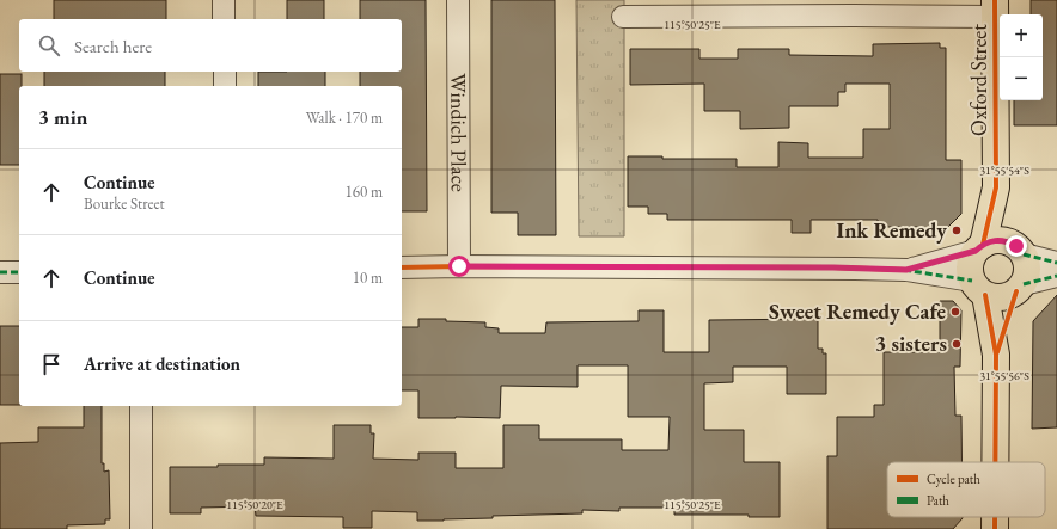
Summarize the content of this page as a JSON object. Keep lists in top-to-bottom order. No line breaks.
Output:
{"streets":{"main road":["Oxford Street"],"street":["Windich Place"]},"places":["Ink Remedy","Sweet Remedy Cafe","3 sisters"],"legend":["Cycle path","Path"],"page":{"map_buttons":["+","−"],"search":"Search here","heading":["3 min","Walk · 170 m"],"list":[["Continue","Bourke Street","160 m"],["Continue","10 m"],"Arrive at destination"]},"coordinates":["115°50'25\"E","31°55'54\"S","31°55'56\"S","115°50'20\"E"]}
